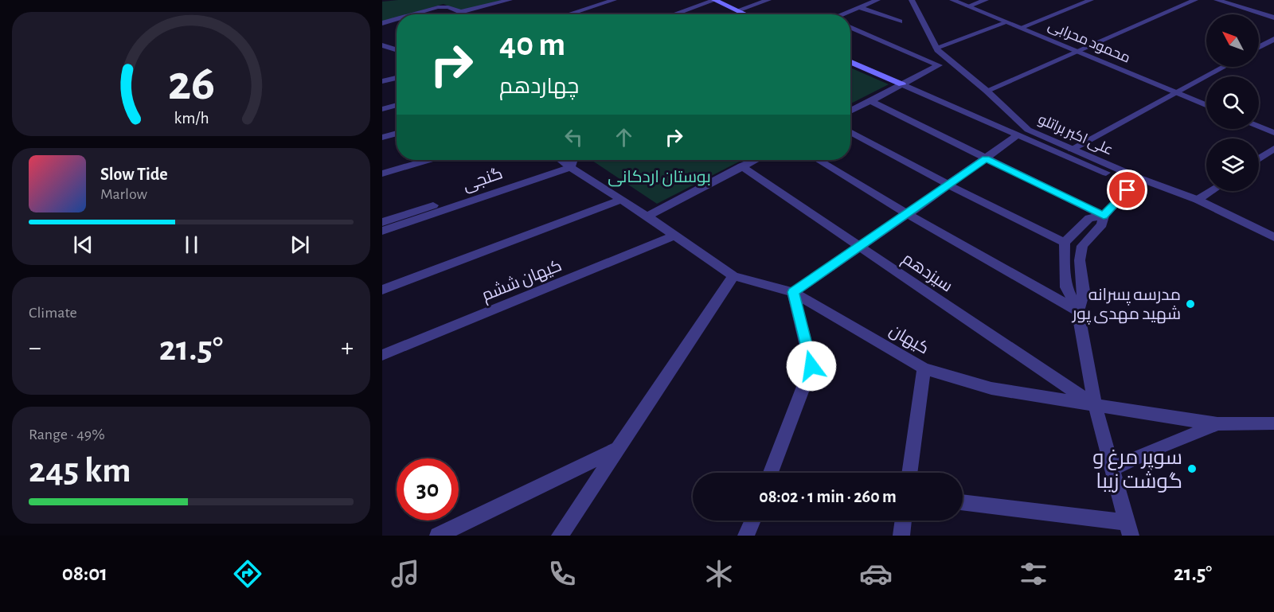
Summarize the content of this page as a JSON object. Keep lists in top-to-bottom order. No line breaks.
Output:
{"streets":{"street":["محمود محرابی","علی اکبر براتلو","گنجی","سیزدهم","کیهان ششم","کیهان"]},"crossings":[["گنجی","کیهان"],["سیزدهم","کیهان"],["کیهان ششم","کیهان"]],"parks":["بوستان اردکانی"],"places":["مدرسه پسرانه شهید مهدی پور","سوپر مرغ و گوشت زیبا"],"north":"top left","page":{"turn":["40 m","چهاردهم"],"song":["Slow Tide","Marlow"],"tile":["Climate",["Range · 49%","245 km"]],"heat":["−","21.5°","+"],"limit":"30","trip":"08:02 · 1 min · 260 m","tabs":["08:01","21.5°"],"gauge":["26","km/h"]}}
